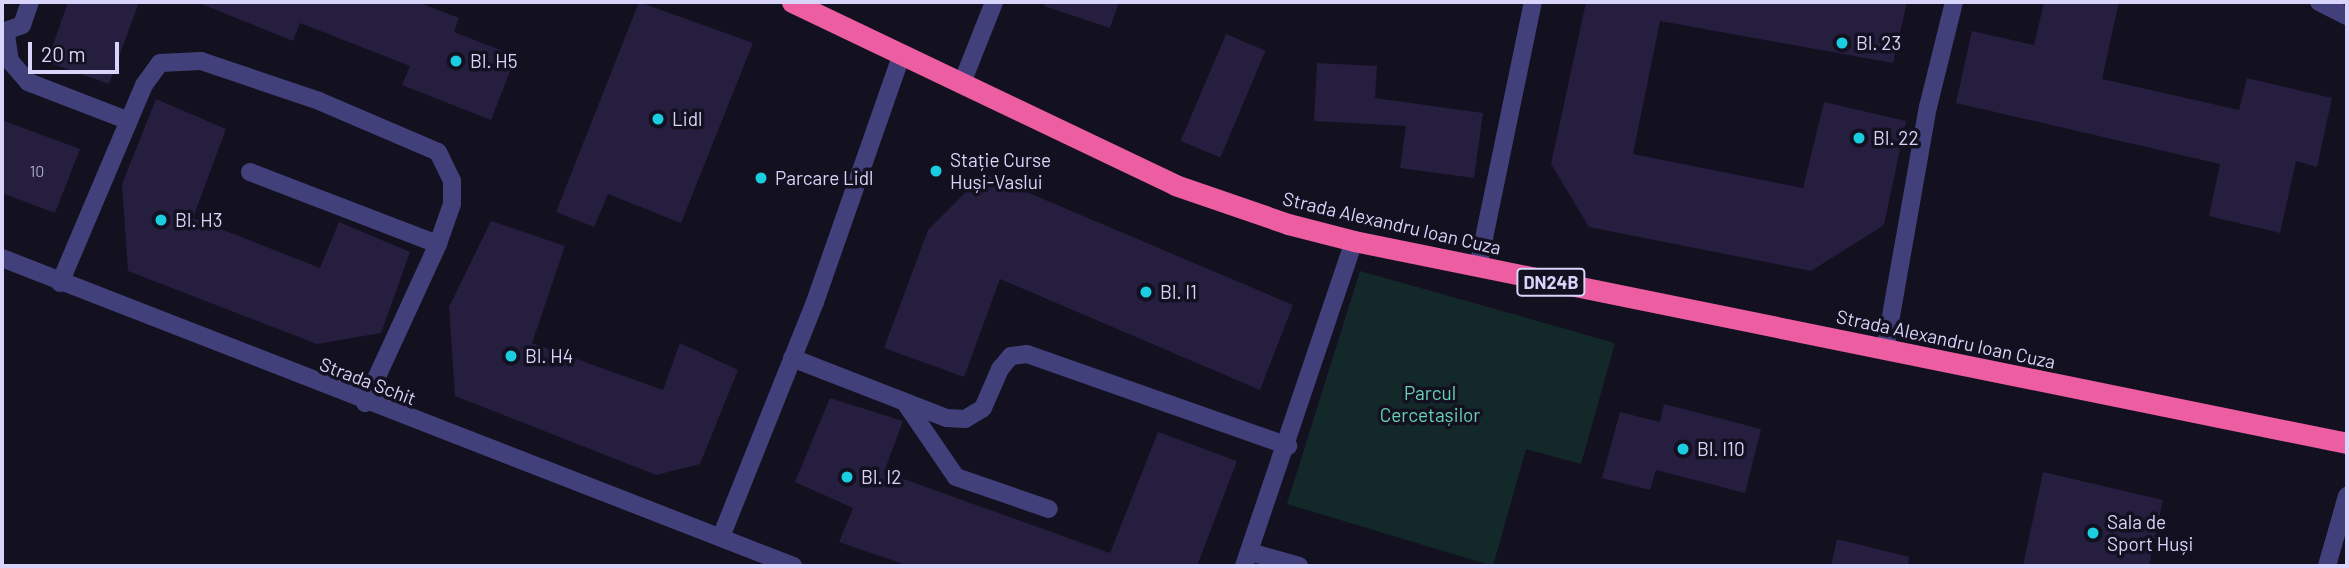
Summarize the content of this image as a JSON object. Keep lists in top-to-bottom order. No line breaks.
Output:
{"streets":{"highway":["Strada Alexandru Ioan Cuza","DN24B"],"street":["Strada Schit"]},"parks":["Parcul Cercetașilor"],"places":["Bl. 23","Bl. H5","Lidl","Bl. 22","Stație Curse Huși-Vaslui","Parcare Lidl","Bl. H3","Bl. I1","Bl. H4","Bl. I10","Bl. I2","Sala de Sport Huși"],"house_numbers":["10"],"scale_bar":"20 m"}
